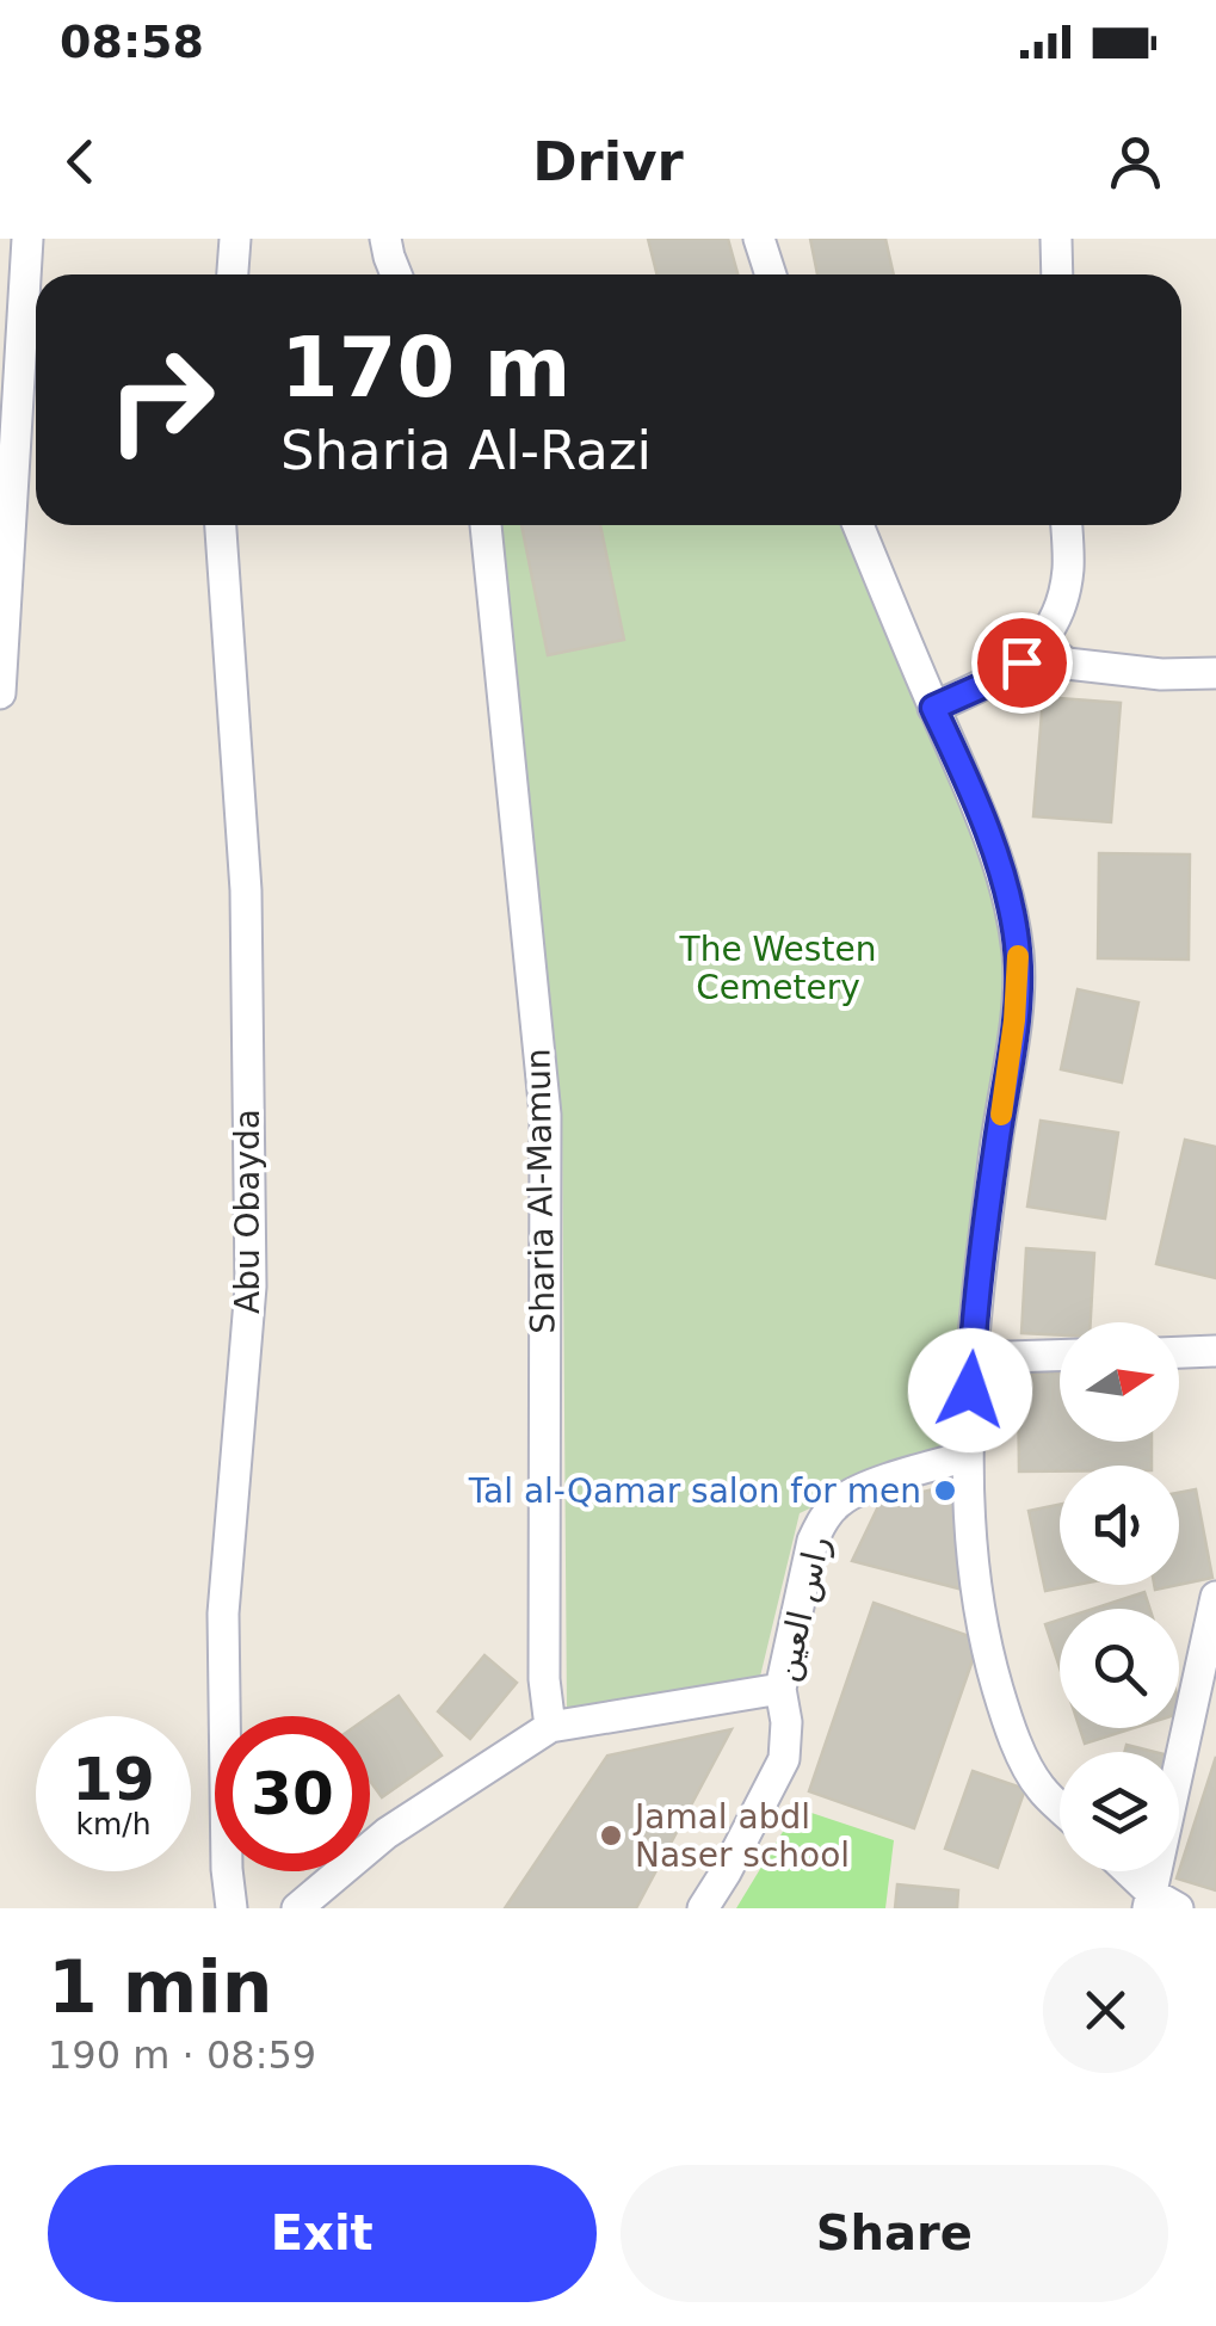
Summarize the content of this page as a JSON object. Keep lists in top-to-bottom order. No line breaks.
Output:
{"streets":{"street":["Sharia Al-Mamun","Abu Obayda","راس العين"]},"parks":["The Westen Cemetery"],"places":["Tal al-Qamar salon for men","Jamal abdl Naser school"],"north":"right","page":{"status":"08:58","header":"Drivr","turn":["170 m","Sharia Al-Razi"],"speed":"19 km/h","limit":"30","heading":["1 min","190 m · 08:59"],"buttons":["Exit","Share"]}}
